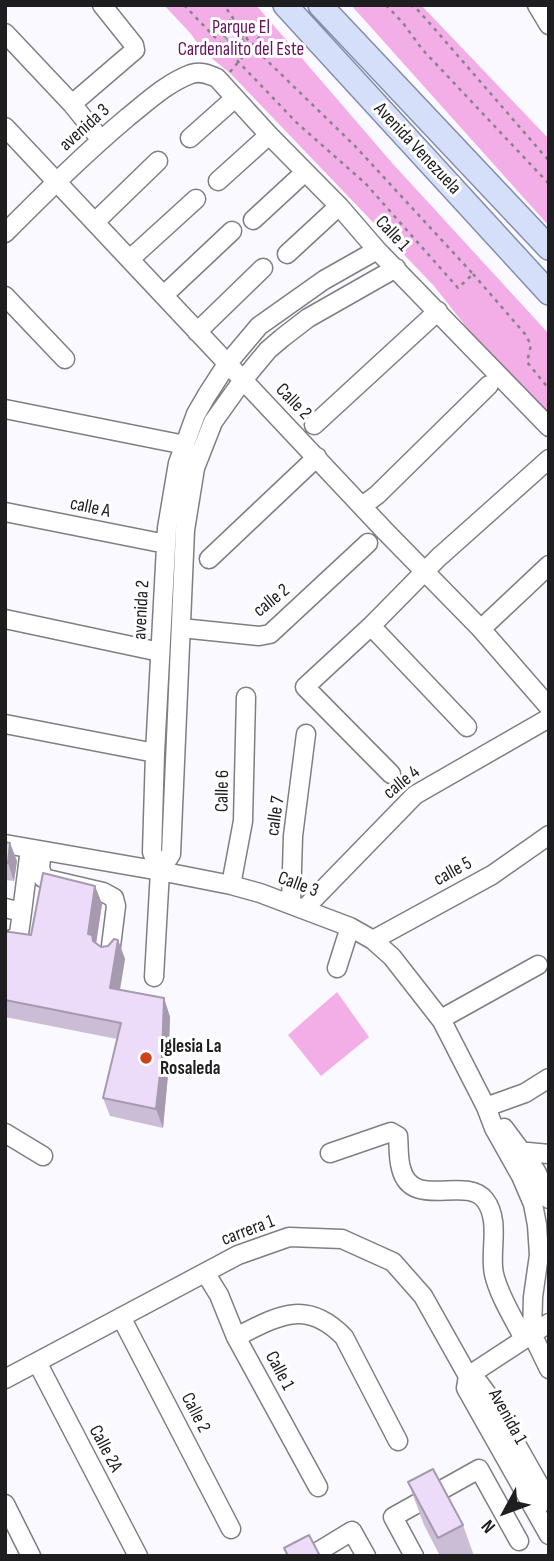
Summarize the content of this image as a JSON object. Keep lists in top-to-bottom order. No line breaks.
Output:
{"streets":{"main road":["Avenida Venezuela"],"street":["avenida 3","Calle 1","Calle 2","calle A","calle 2","avenida 2","calle 4","Calle 6","calle 7","calle 5","Calle 3","carrera 1","Avenida 1","Calle 2A"]},"crossings":[["avenida 3","Calle 1"],["avenida 3","Calle 2"],["Calle 1","avenida 2"],["Calle 1","carrera 1"],["Calle 2","avenida 2"],["Calle 2","carrera 1"],["calle A","avenida 2"],["avenida 2","Calle 3"],["calle 4","calle 7"],["calle 4","Calle 3"],["Calle 6","Calle 3"],["calle 7","Calle 3"],["calle 5","Calle 3"],["carrera 1","Avenida 1"],["carrera 1","Calle 2A"]],"parks":["Parque El Cardenalito del Este"],"places":["Iglesia La Rosaleda"],"north":"bottom left"}
